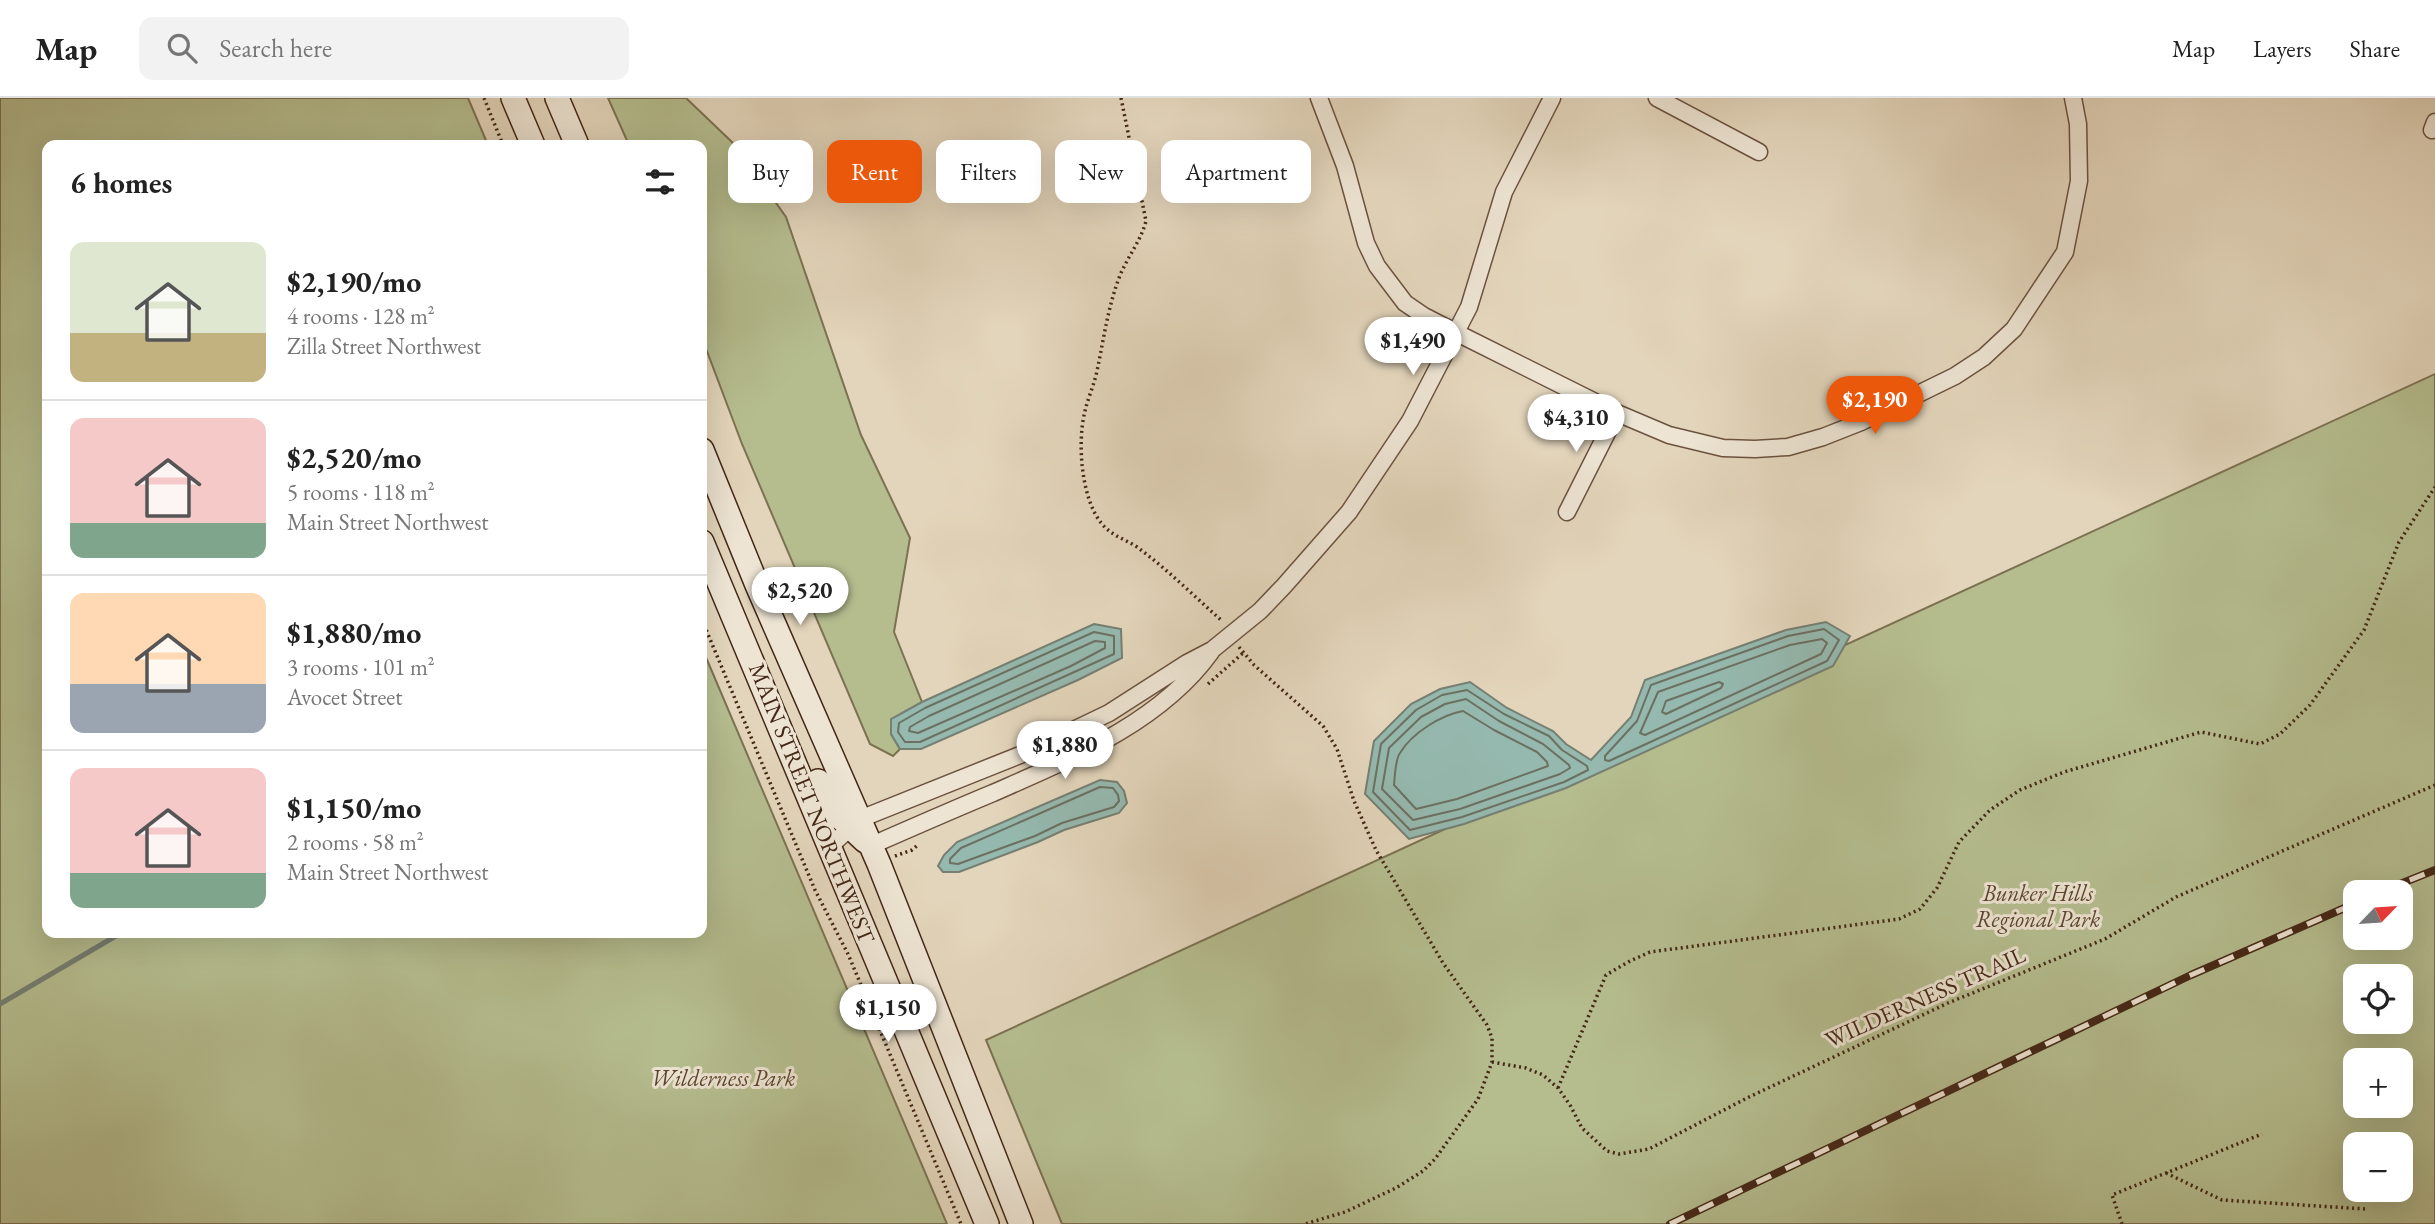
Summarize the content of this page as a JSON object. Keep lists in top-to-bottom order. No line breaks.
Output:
{"streets":{"main road":["MAIN STREET NORTHWEST"],"path":["WILDERNESS TRAIL"]},"parks":["Bunker Hills Regional Park","Wilderness Park"],"north":"top right","page":{"header":"Map","search":"Search here","nav":["Map","Layers","Share"],"chip":["Buy","Rent","Filters","New","Apartment"],"heading":"6 homes","list":[{"name":"$2,190/mo","note":"4 rooms · 128 m² · Zilla Street Northwest"},{"name":"$2,520/mo","note":"5 rooms · 118 m² · Main Street Northwest"},{"name":"$1,880/mo","note":"3 rooms · 101 m² · Avocet Street"},{"name":"$1,150/mo","note":"2 rooms · 58 m² · Main Street Northwest"}],"price":["$1,490","$2,190","$4,310","$2,520","$1,880","$1,150"],"map_buttons":["+","−"]}}
